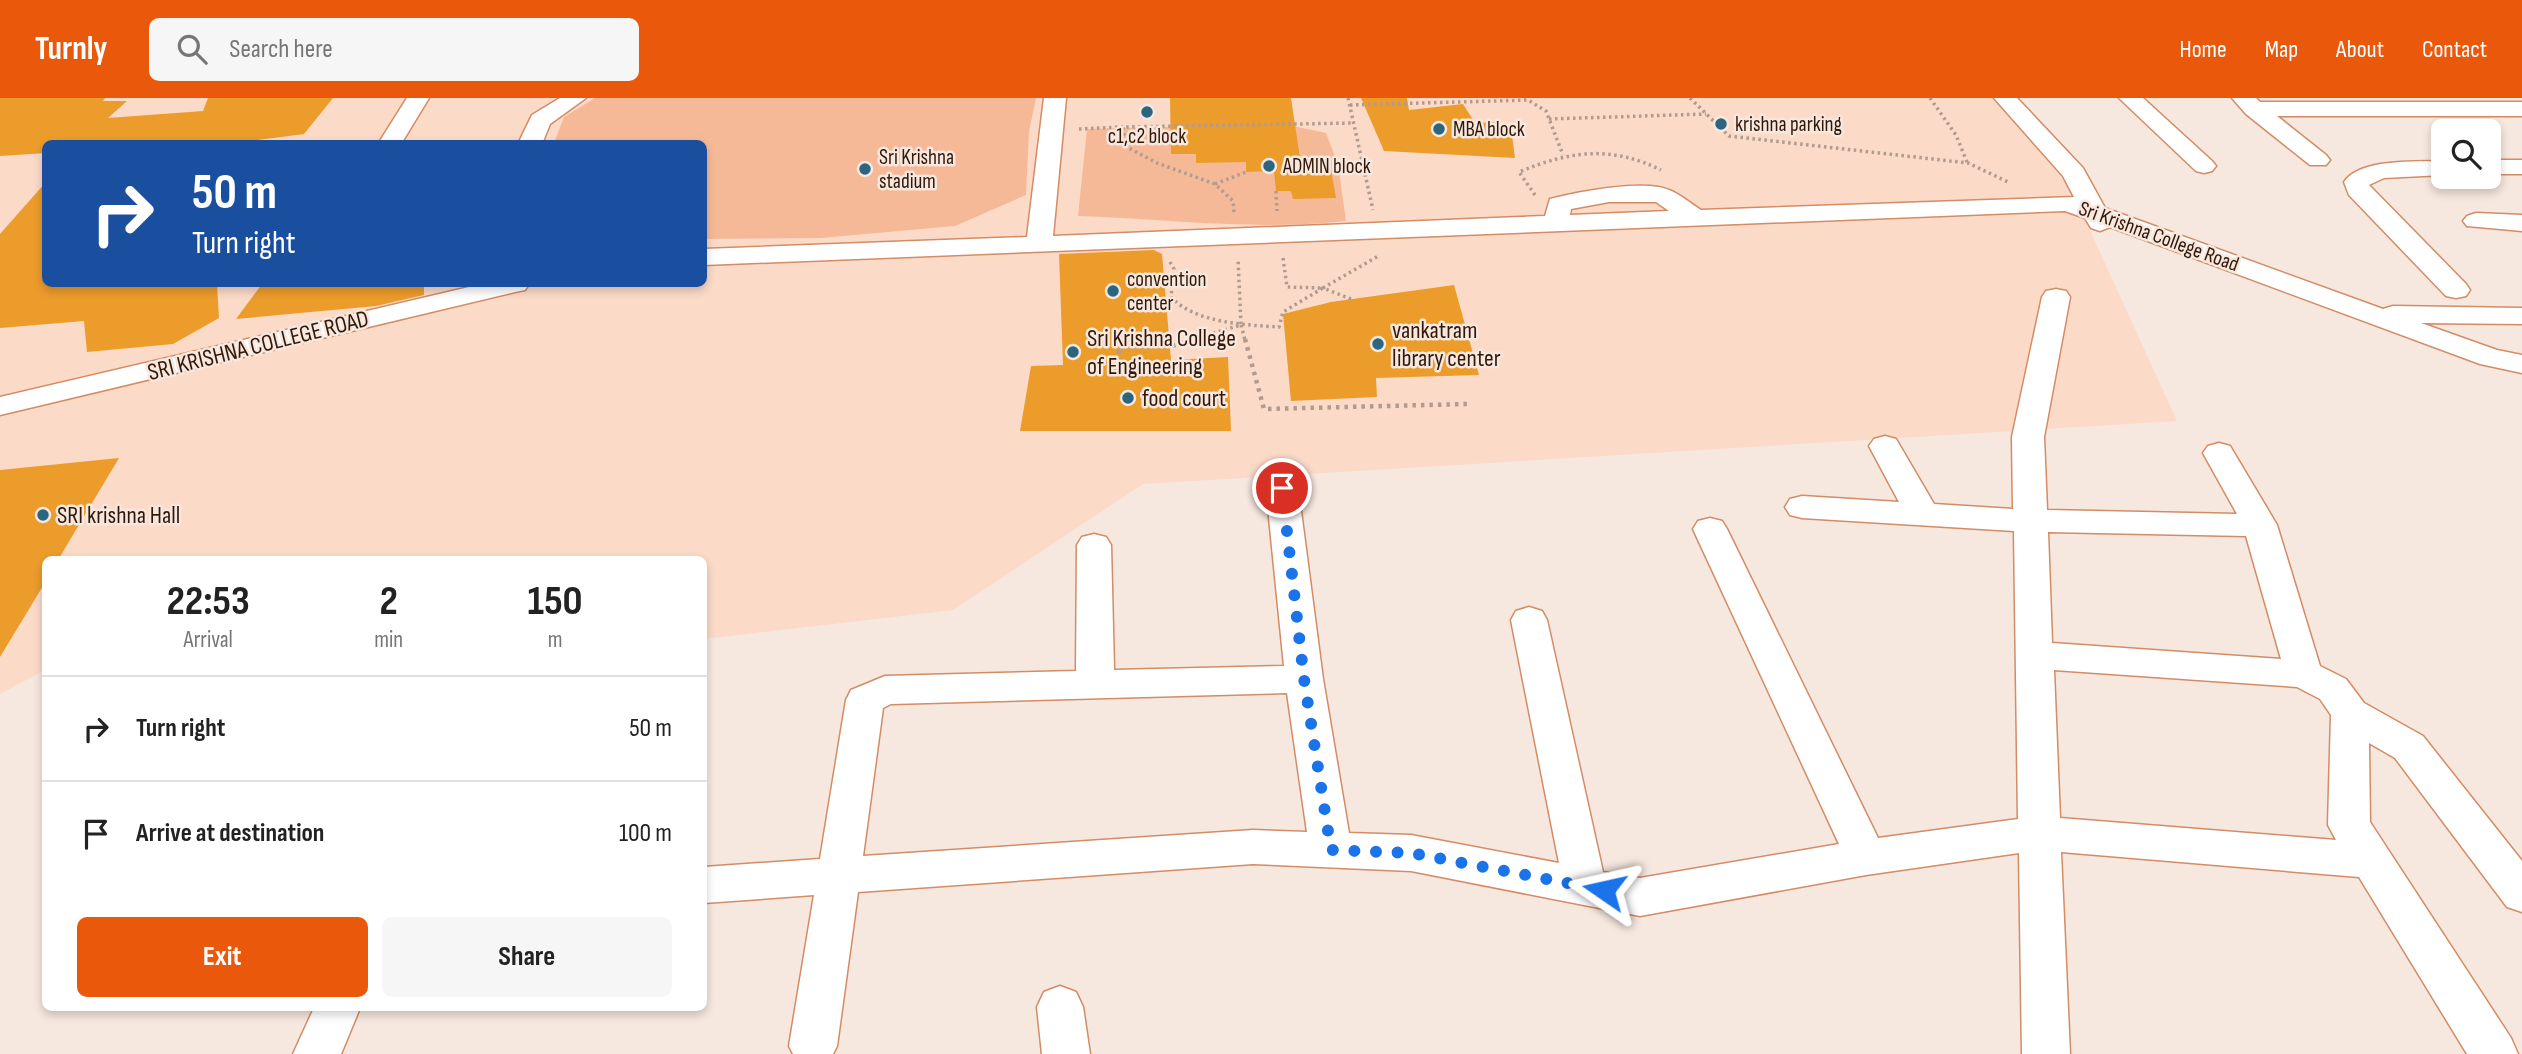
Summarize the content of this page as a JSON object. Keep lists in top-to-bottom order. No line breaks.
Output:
{"streets":{"street":["Sri Krishna College Road","SRI KRISHNA COLLEGE ROAD"]},"places":["c1,c2 block","krishna parking","MBA block","ADMIN block","Sri Krishna stadium","convention center","vankatram library center","Sri Krishna College of Engineering","food court","SRI krishna Hall"],"page":{"header":"Turnly","search":"Search here","nav":["Home","Map","About","Contact"],"turn":["50 m","Turn right"],"eta":["22:53","Arrival","2","min","150","m"],"list":[{"name":"Turn right","value":"50 m"},{"name":"Arrive at destination","value":"100 m"}],"buttons":["Exit","Share"]}}
